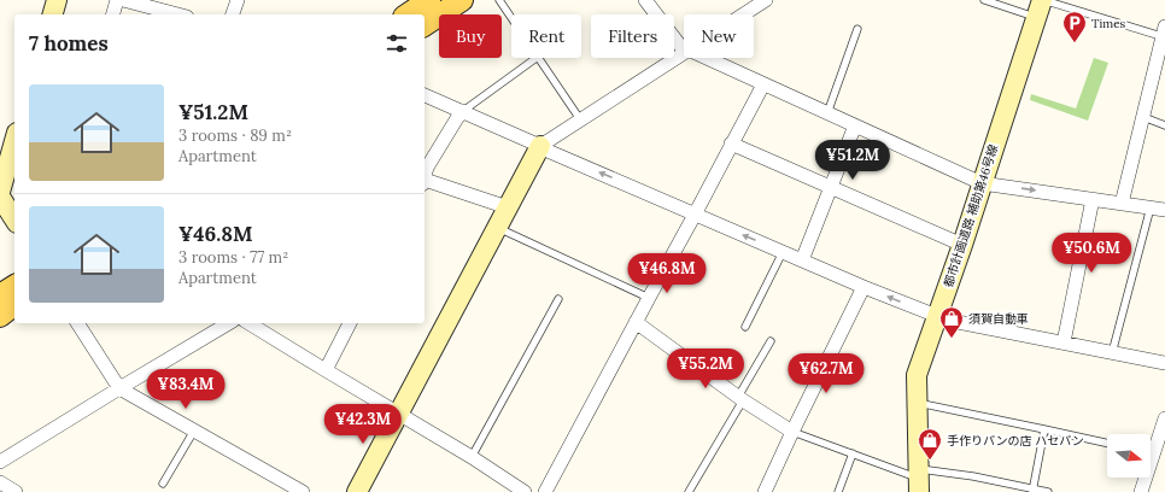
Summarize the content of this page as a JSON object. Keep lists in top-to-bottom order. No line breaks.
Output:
{"streets":{"street":["都市計画道路 補助第46号線"]},"places":{"parking":["Times"],"shop":["須賀自動車","手作りパンの店 ハセパン"]},"north":"right","page":{"chip":["Buy","Rent","Filters","New"],"heading":"7 homes","list":[{"name":"¥51.2M","note":"3 rooms · 89 m² · Apartment"},{"name":"¥46.8M","note":"3 rooms · 77 m² · Apartment"}],"price":["¥51.2M","¥50.6M","¥46.8M","¥55.2M","¥62.7M","¥83.4M","¥42.3M"]}}
